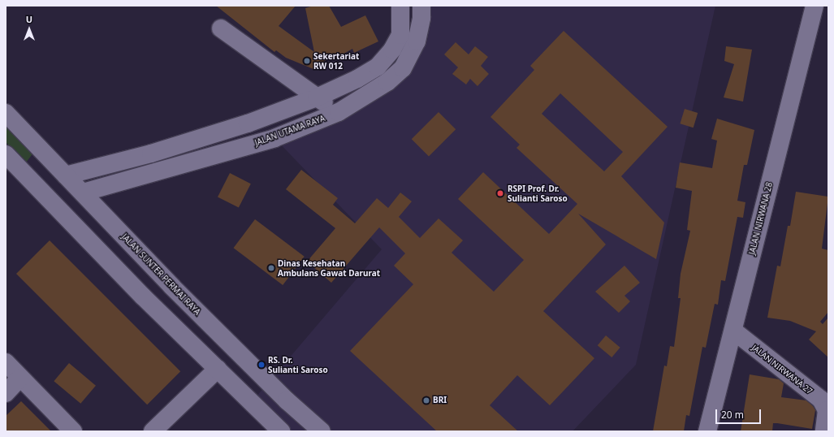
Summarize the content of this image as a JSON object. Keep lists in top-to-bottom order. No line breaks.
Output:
{"streets":{"street":["JALAN UTAMA RAYA","JALAN NIRWANA 28","JALAN SUNTER PERMAI RAYA","JALAN NIRWANA 27"]},"crossings":[["JALAN UTAMA RAYA","JALAN SUNTER PERMAI RAYA"],["JALAN NIRWANA 28","JALAN NIRWANA 27"]],"places":["Sekertariat RW 012","RSPI Prof. Dr. Sulianti Saroso","Dinas Kesehatan Ambulans Gawat Darurat","RS. Dr. Sulianti Saroso","BRI"],"scale_bar":"20 m","north":"top"}
